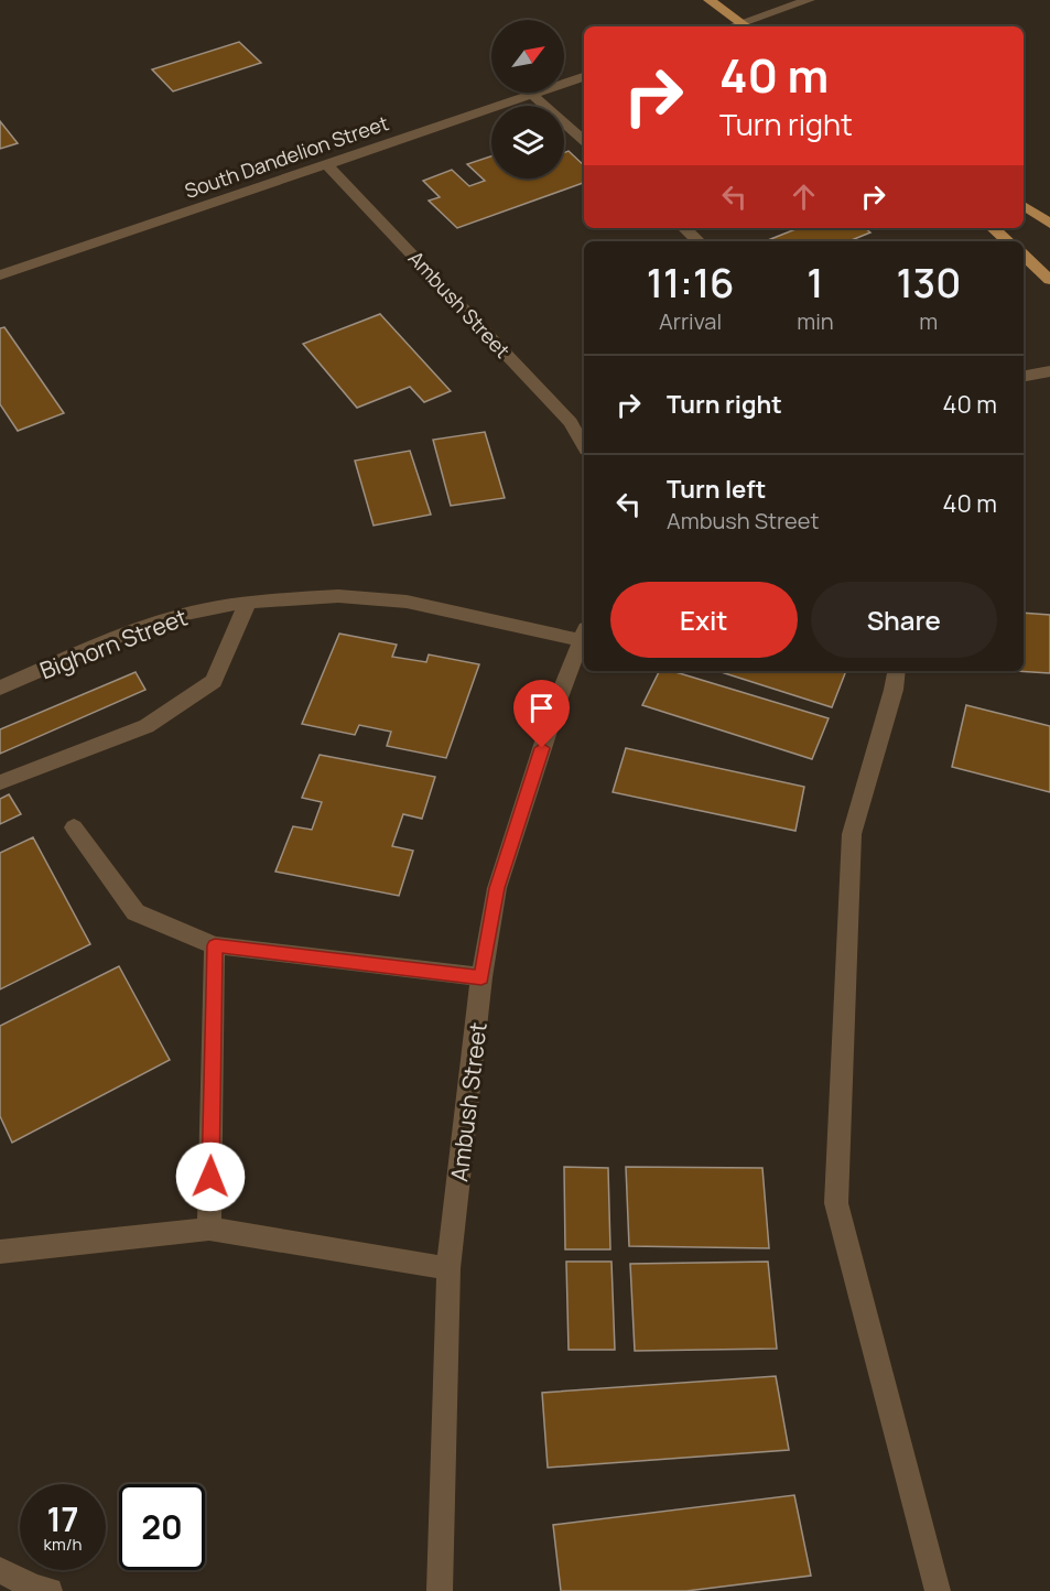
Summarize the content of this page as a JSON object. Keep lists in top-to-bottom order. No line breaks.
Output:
{"streets":{"street":["South Dandelion Street","Ambush Street","Bighorn Street"]},"crossings":[["South Dandelion Street","Ambush Street"],["Ambush Street","Bighorn Street"]],"north":"top right","page":{"turn":["40 m","Turn right"],"eta":["11:16","Arrival","1","min","130","m"],"list":[{"name":"Turn right","value":"40 m"},{"name":"Turn left","note":"Ambush Street","value":"40 m"}],"buttons":["Exit","Share"],"speed":"17 km/h","limit":"20"}}
